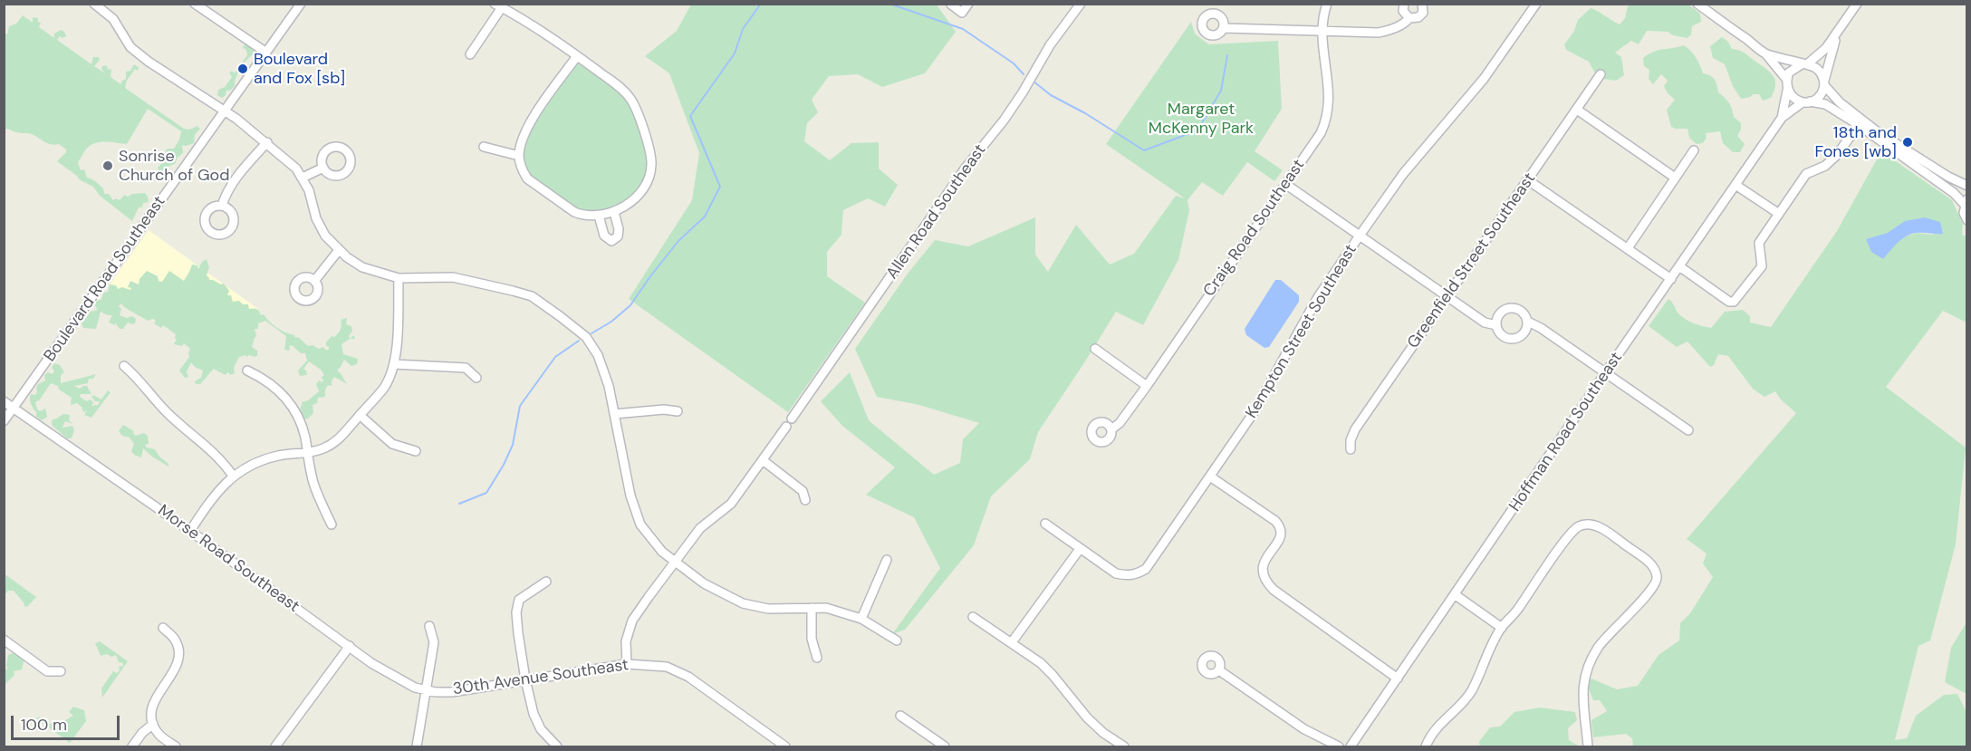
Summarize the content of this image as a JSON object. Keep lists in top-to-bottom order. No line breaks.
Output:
{"streets":{"street":["Allen Road Southeast","Craig Road Southeast","Greenfield Street Southeast","Boulevard Road Southeast","Kempton Street Southeast","Hoffman Road Southeast","Morse Road Southeast","30th Avenue Southeast"]},"crossings":[["Boulevard Road Southeast","Morse Road Southeast"],["Morse Road Southeast","30th Avenue Southeast"]],"parks":["Margaret McKenny Park"],"places":["Boulevard and Fox [sb]","18th and Fones [wb]","Sonrise Church of God"],"scale_bar":"100 m"}
